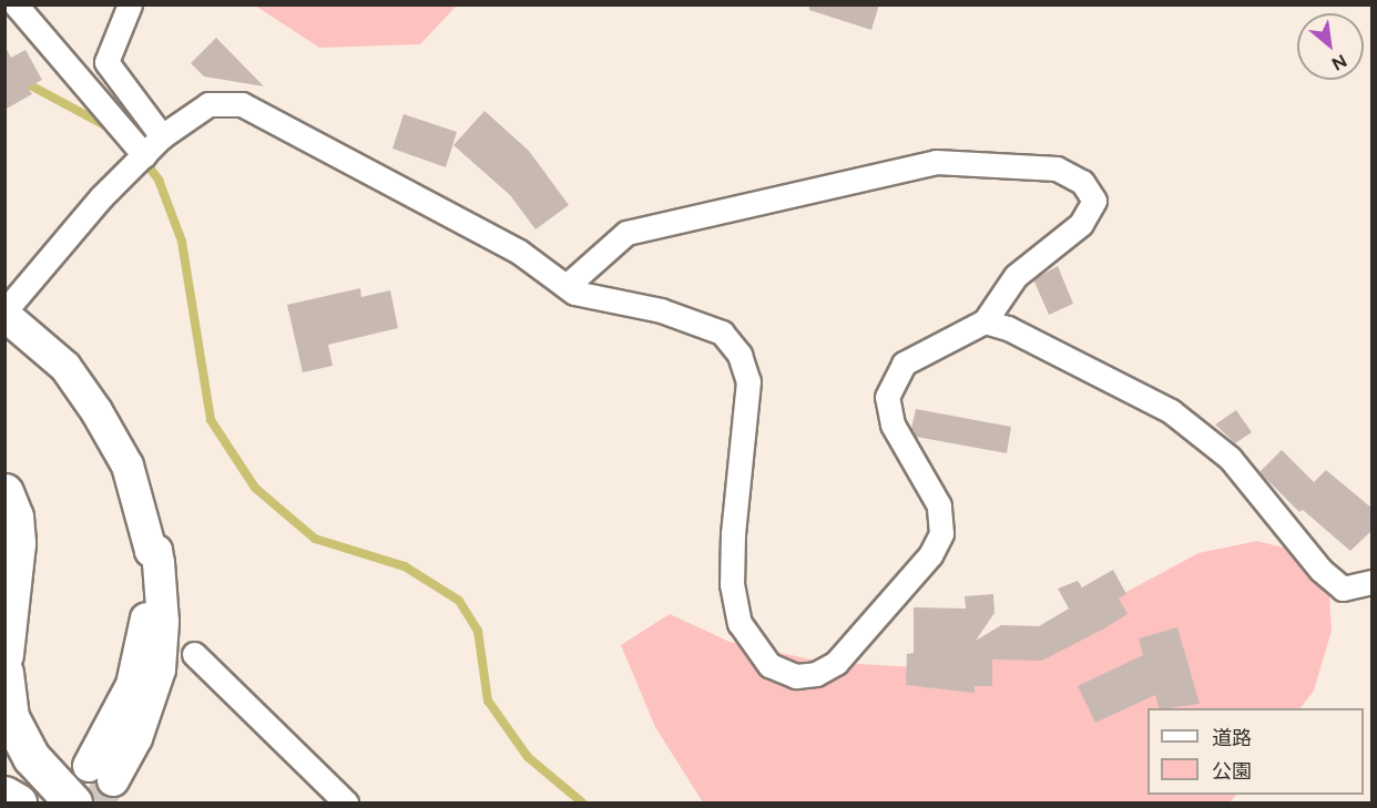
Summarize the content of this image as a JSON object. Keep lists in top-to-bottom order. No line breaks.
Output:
{"legend":["道路","公園"],"north":"bottom right"}
